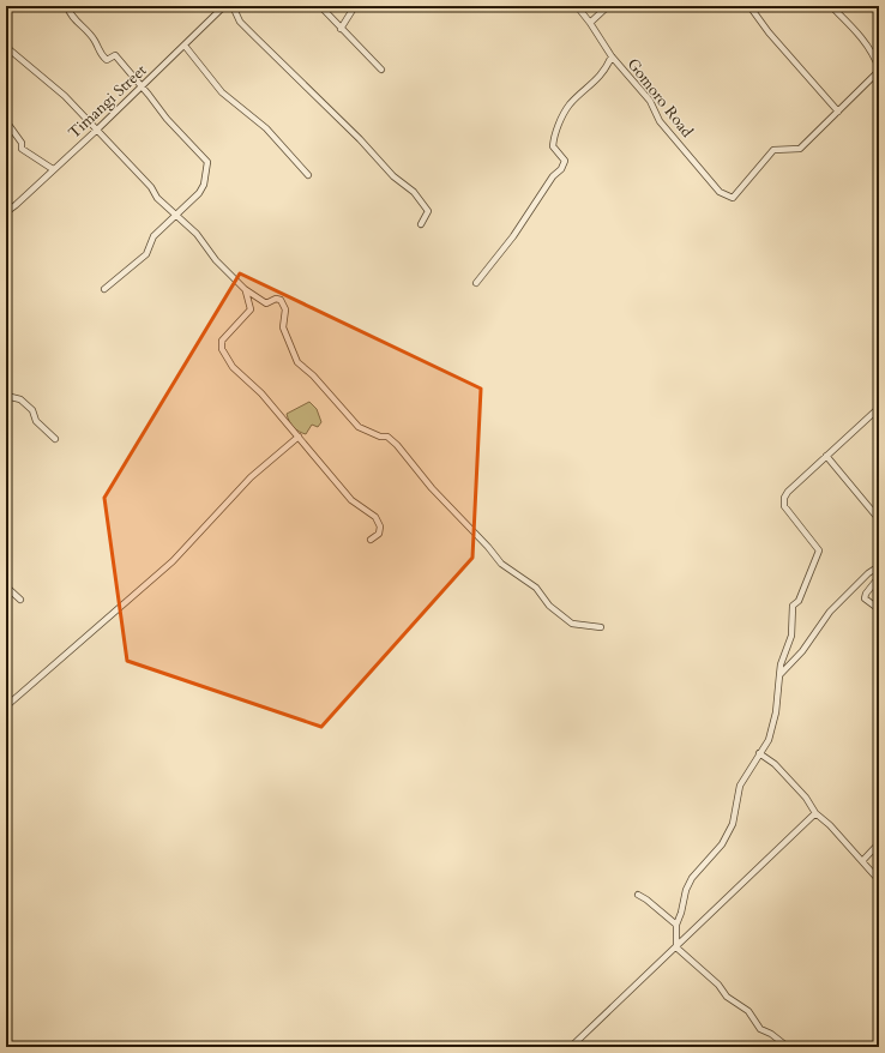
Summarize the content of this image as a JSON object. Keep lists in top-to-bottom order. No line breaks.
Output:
{"streets":{"street":["Gomoro Road","Timangi Street"]}}
